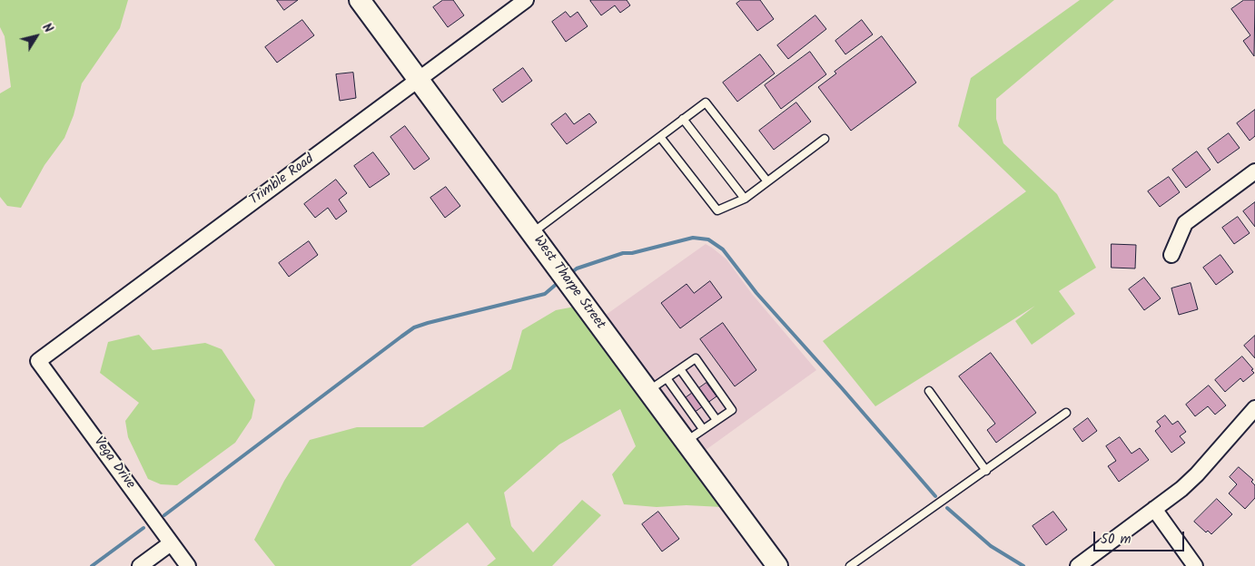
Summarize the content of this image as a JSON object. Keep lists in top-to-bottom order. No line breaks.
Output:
{"streets":{"main road":["West Tharpe Street"],"street":["Trimble Road","Vega Drive"]},"crossings":[["Trimble Road","West Tharpe Street"],["Trimble Road","Vega Drive"]],"scale_bar":"50 m","north":"top right"}
